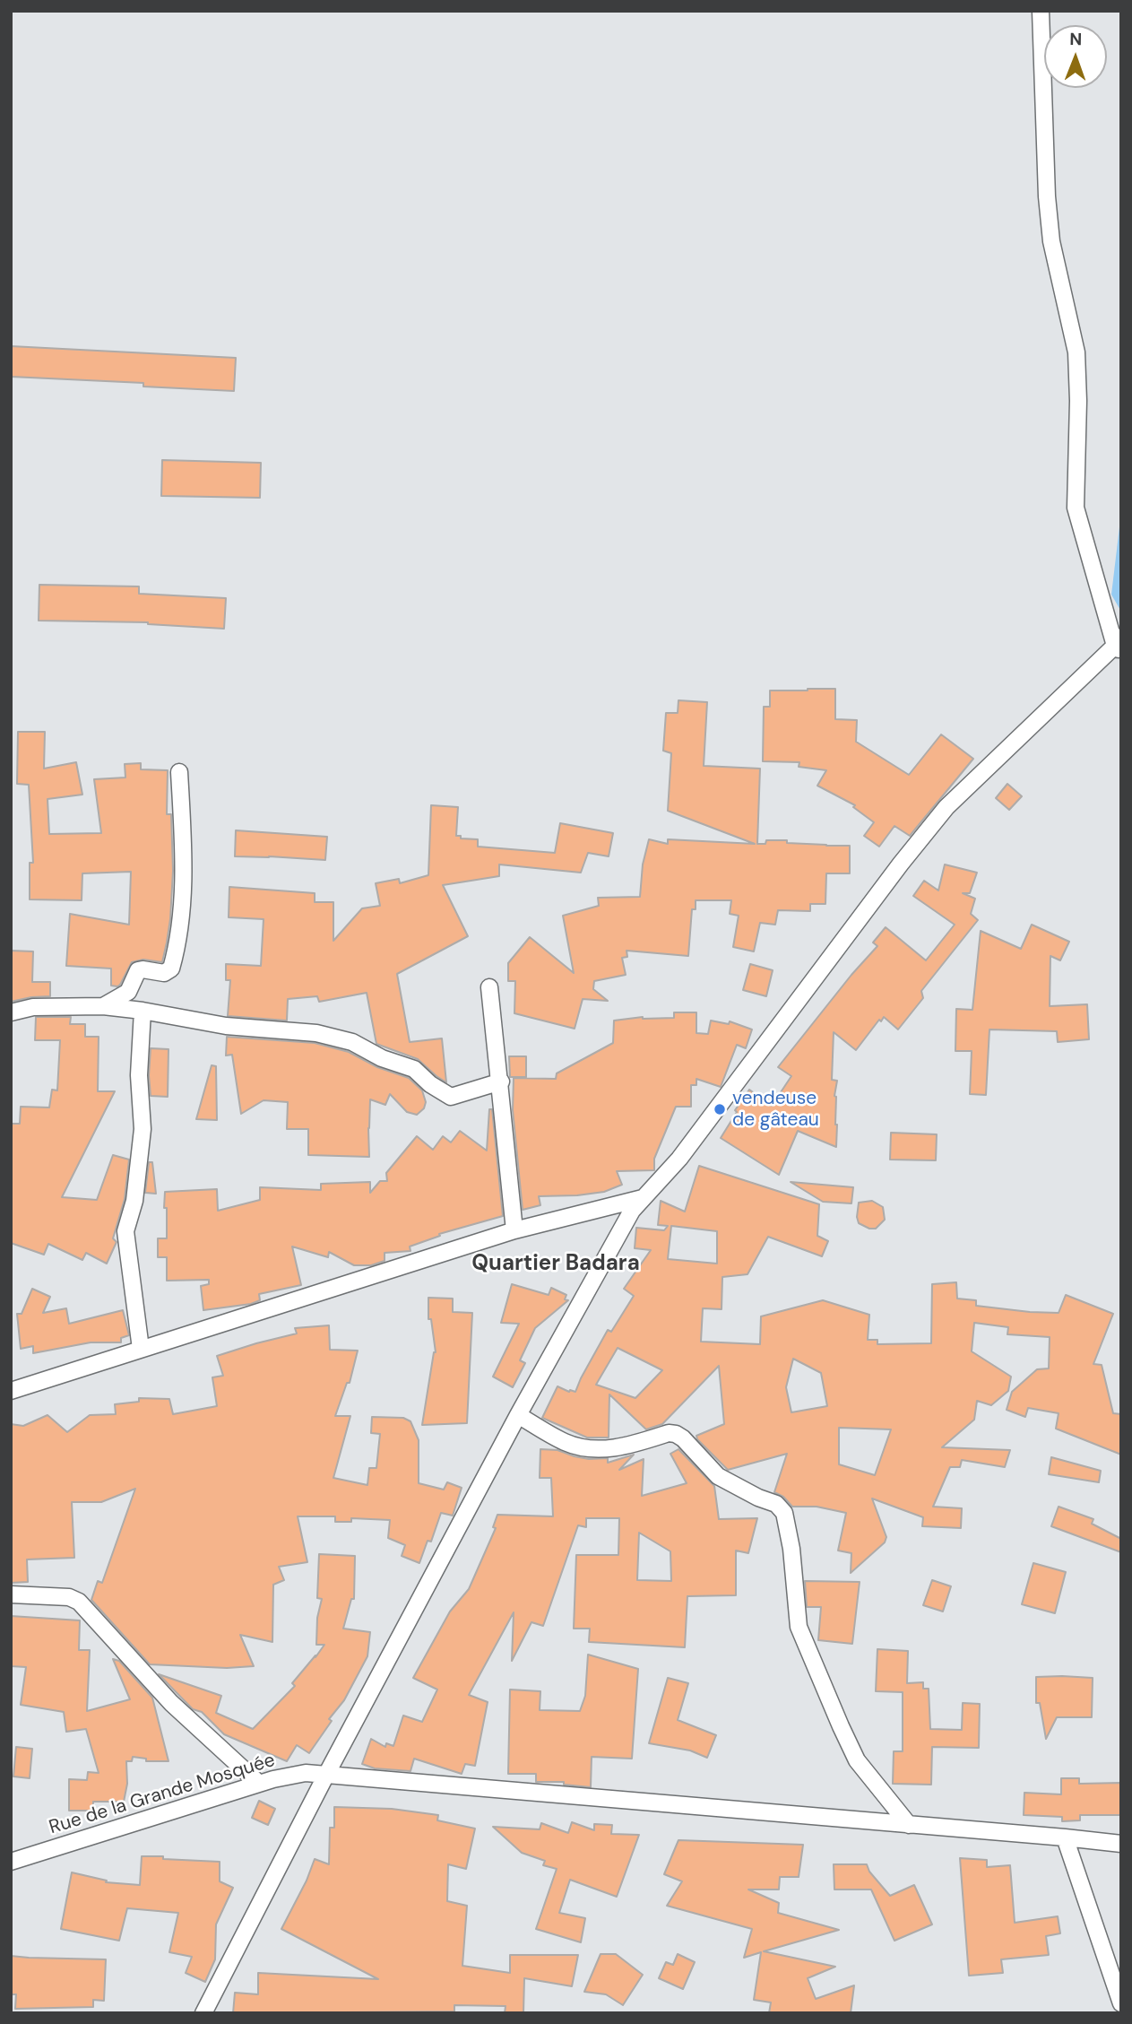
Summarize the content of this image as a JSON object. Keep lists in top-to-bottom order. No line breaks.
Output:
{"streets":{"street":["Rue de la Grande Mosquée"]},"districts":["Quartier Badara"],"places":["vendeuse de gâteau"],"north":"top"}
